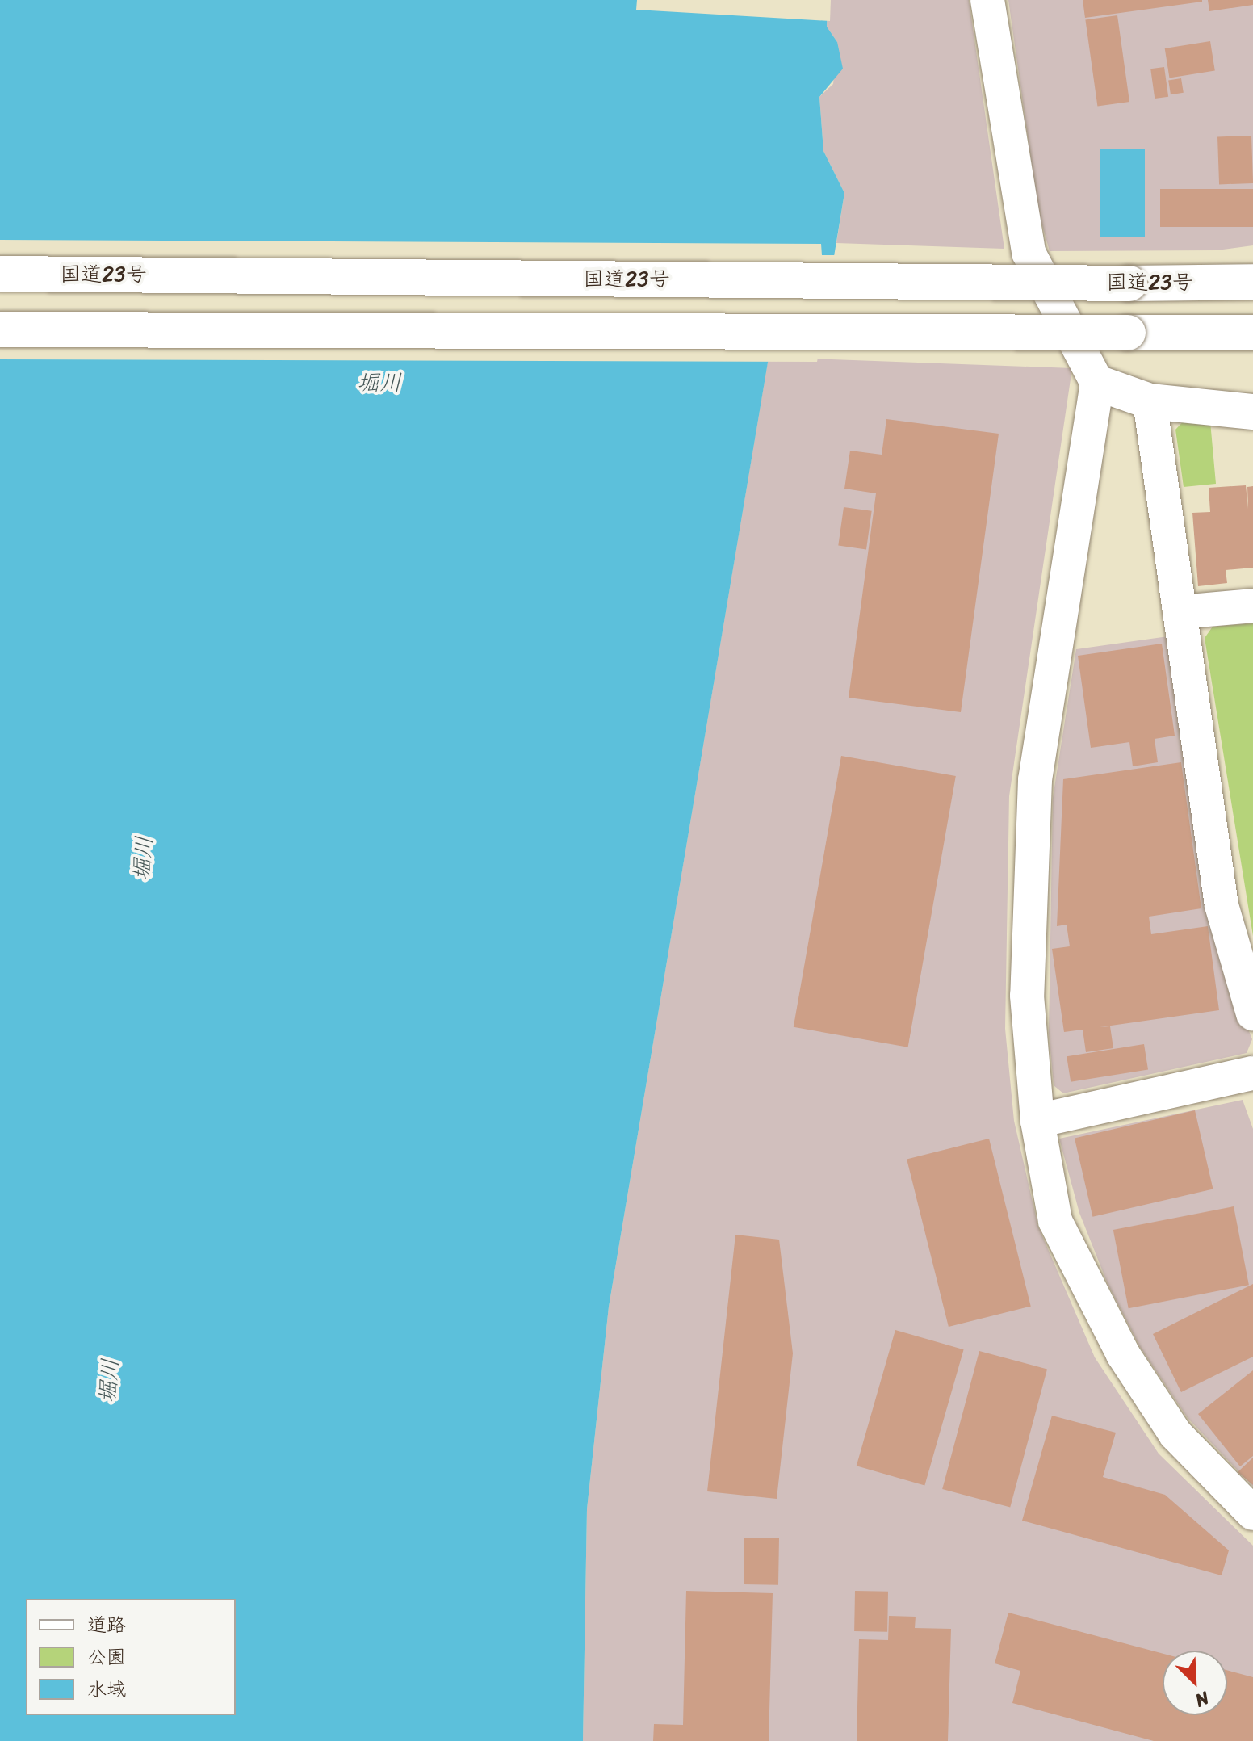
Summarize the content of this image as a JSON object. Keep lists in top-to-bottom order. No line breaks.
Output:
{"streets":{"main road":["国道23号"]},"water":["堀川"],"legend":["道路","公園","水域"],"north":"bottom right"}
